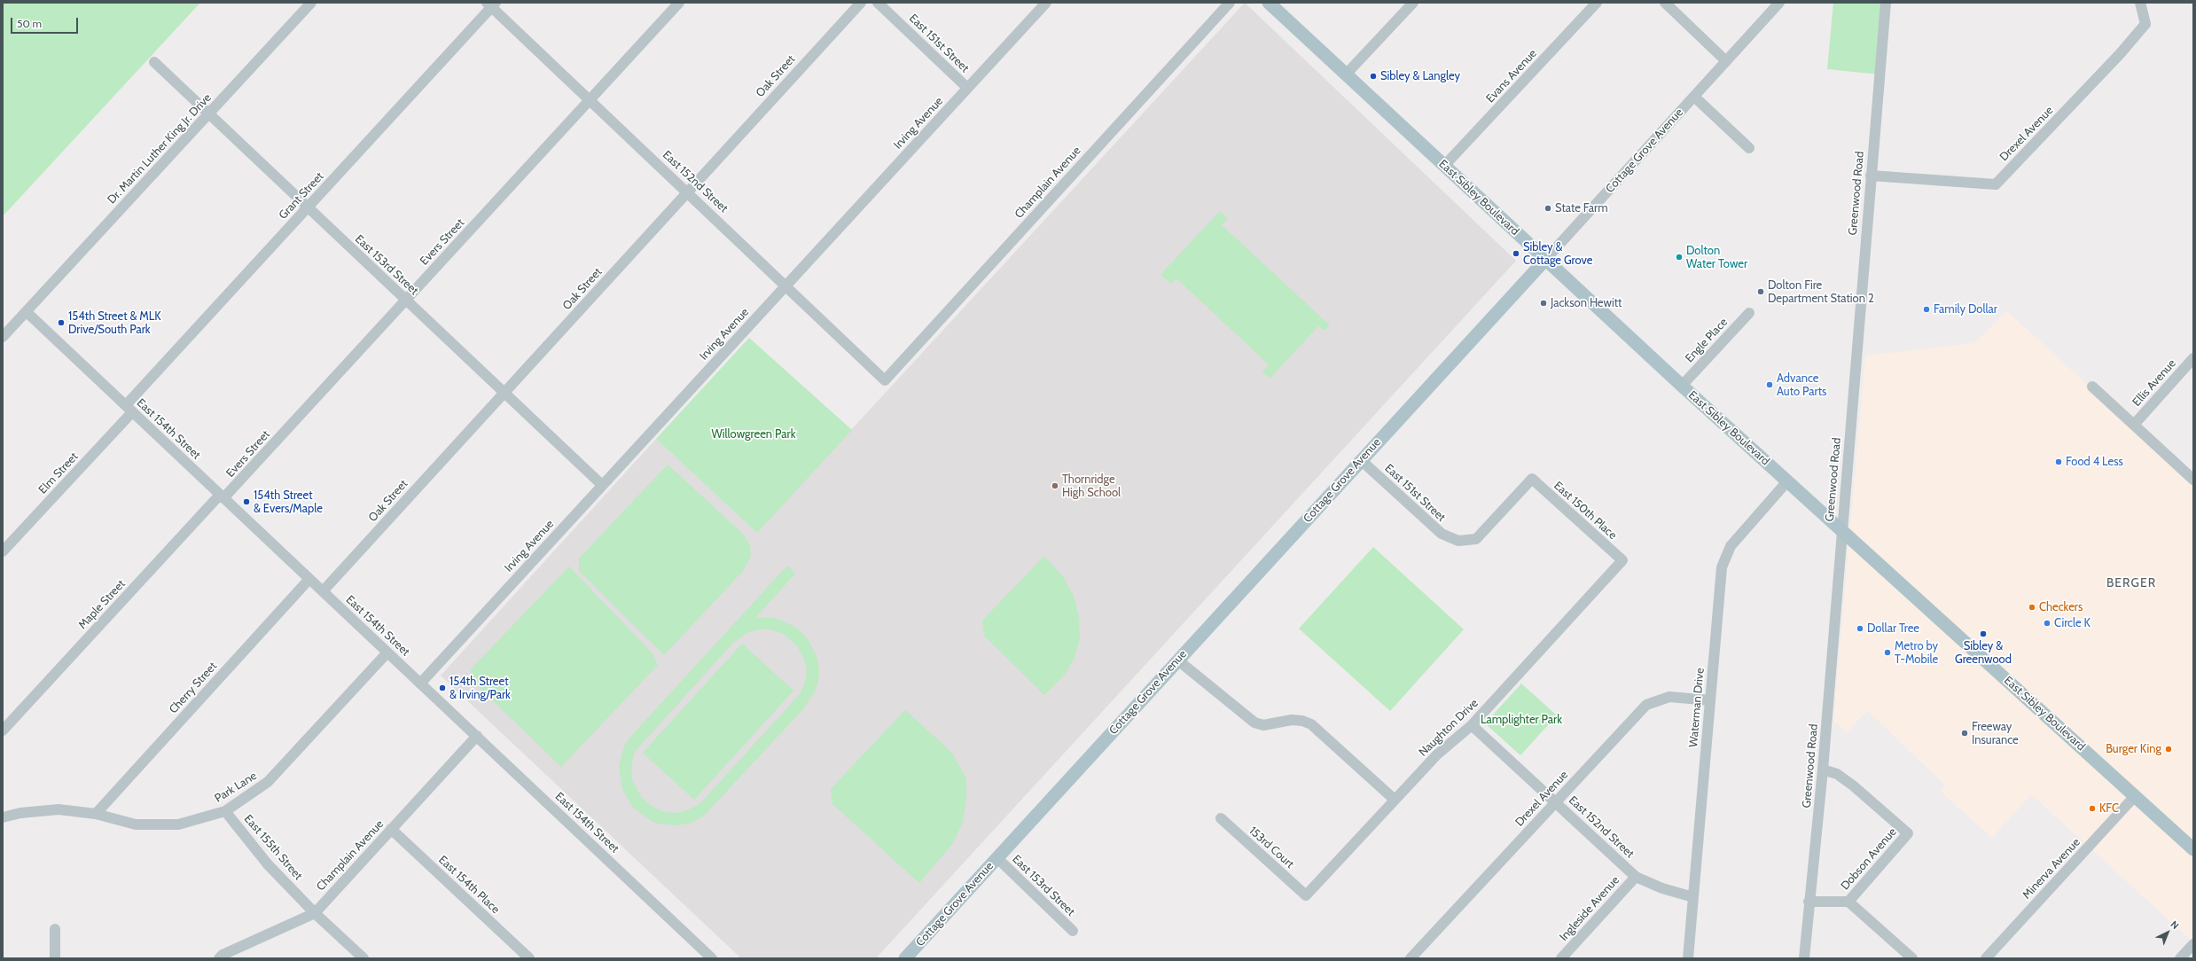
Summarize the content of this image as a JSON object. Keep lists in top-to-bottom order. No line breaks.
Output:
{"streets":{"main road":["Cottage Grove Avenue","East Sibley Boulevard"],"street":["East 151st Street","Oak Street","Evans Avenue","Irving Avenue","Drexel Avenue","Dr. Martin Luther King Jr. Drive","East 152nd Street","Champlain Avenue","Greenwood Road","Grant Street","Evers Street","East 153rd Street","Engle Place","Ellis Avenue","East 154th Street","Elm Street","East 150th Place","Maple Street","Cherry Street","Waterman Drive","Naughton Drive","Park Lane","East 155th Street","153rd Court","Dobson Avenue","Minerva Avenue","East 154th Place","Ingleside Avenue"]},"crossings":[["East 151st Street","Irving Avenue"],["East 151st Street","Cottage Grove Avenue"],["East 151st Street","East 150th Place"],["Oak Street","East 152nd Street"],["Oak Street","East 153rd Street"],["Oak Street","East 154th Street"],["Evans Avenue","East Sibley Boulevard"],["Irving Avenue","East 152nd Street"],["Irving Avenue","East 153rd Street"],["Irving Avenue","East 154th Street"],["Drexel Avenue","East 152nd Street"],["Drexel Avenue","Greenwood Road"],["Drexel Avenue","Waterman Drive"],["Dr. Martin Luther King Jr. Drive","East 153rd Street"],["Dr. Martin Luther King Jr. Drive","East 154th Street"],["Cottage Grove Avenue","East Sibley Boulevard"],["Cottage Grove Avenue","East 153rd Street"],["East 152nd Street","Champlain Avenue"],["East 152nd Street","Grant Street"],["East 152nd Street","Evers Street"],["East 152nd Street","Waterman Drive"],["East 152nd Street","Naughton Drive"],["East 152nd Street","Ingleside Avenue"],["Champlain Avenue","East 154th Street"],["Champlain Avenue","East 155th Street"],["Champlain Avenue","East 154th Place"],["Greenwood Road","East Sibley Boulevard"],["Greenwood Road","Dobson Avenue"],["Grant Street","East 153rd Street"],["Grant Street","East 154th Street"],["Grant Street","Elm Street"],["East Sibley Boulevard","Engle Place"],["East Sibley Boulevard","Waterman Drive"],["East Sibley Boulevard","Minerva Avenue"],["Evers Street","East 153rd Street"],["Evers Street","East 154th Street"],["Evers Street","Maple Street"],["East 154th Street","Elm Street"],["East 154th Street","Maple Street"],["East 154th Street","Cherry Street"],["East 154th Street","Park Lane"],["East 150th Place","Naughton Drive"],["Cherry Street","Park Lane"],["Naughton Drive","153rd Court"],["Park Lane","East 155th Street"]],"districts":["BERGER"],"parks":["Willowgreen Park","Lamplighter Park"],"places":["Sibley & Langley","State Farm","Sibley & Cottage Grove","Dolton Water Tower","Dolton Fire Department Station 2","Jackson Hewitt","Family Dollar","154th Street & MLK Drive/South Park","Advance Auto Parts","Food 4 Less","Thornridge High School","154th Street & Evers/Maple","Checkers","Circle K","Dollar Tree","Sibley & Greenwood","Metro by T-Mobile","154th Street & Irving/Park","Freeway Insurance","Burger King","KFC"],"scale_bar":"50 m","north":"top right"}
